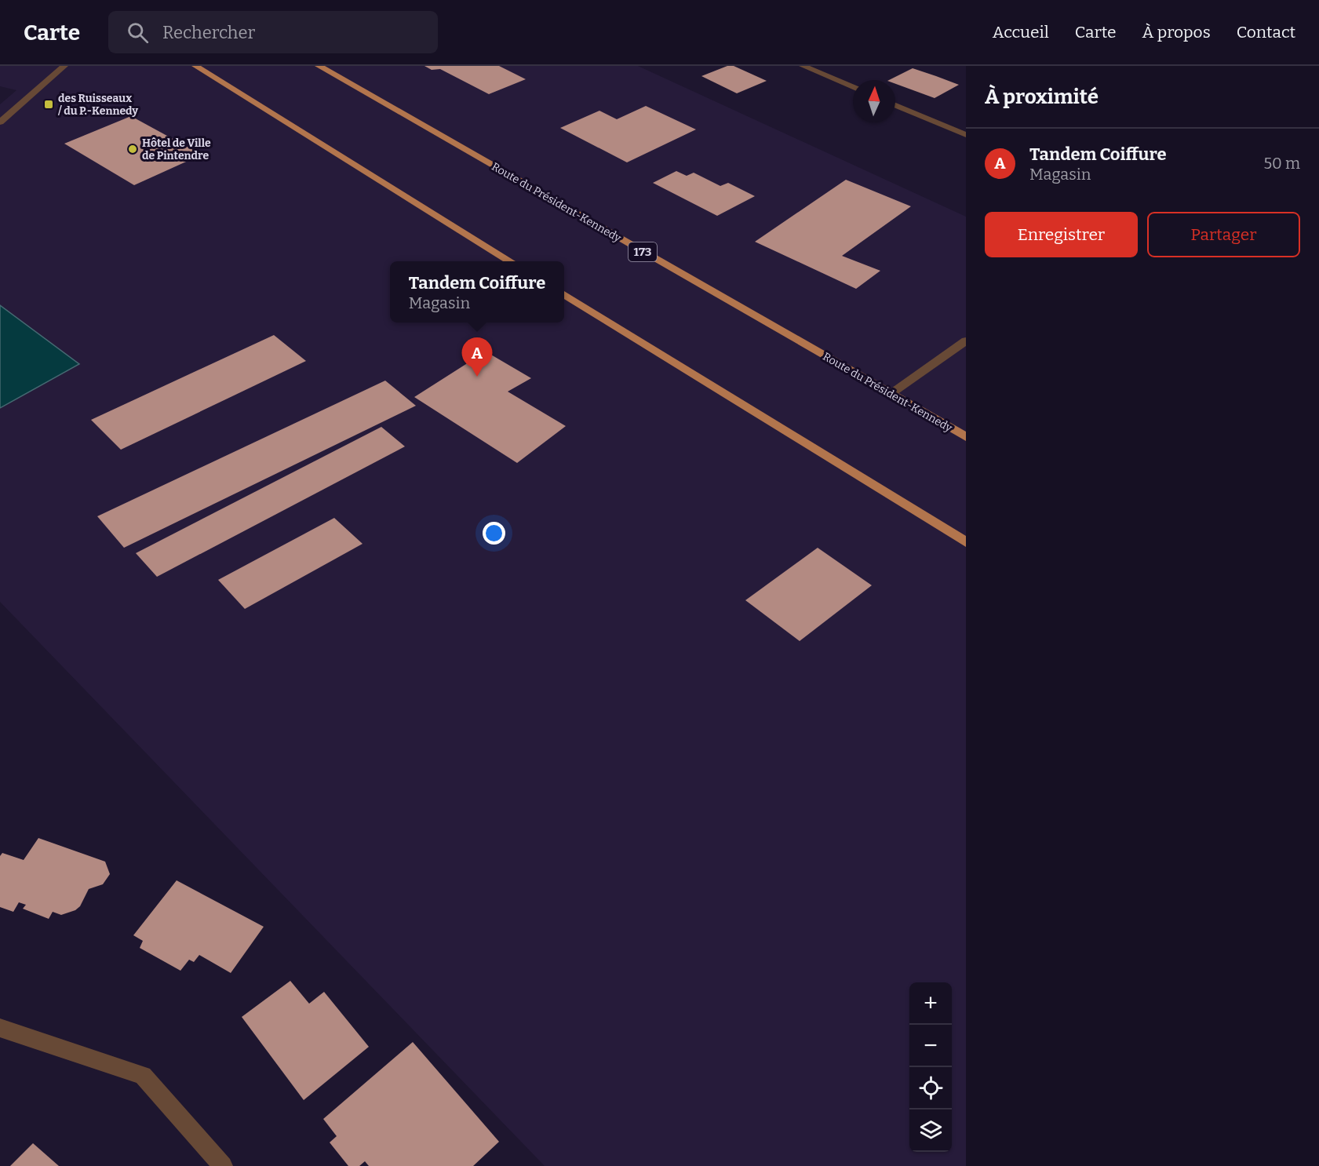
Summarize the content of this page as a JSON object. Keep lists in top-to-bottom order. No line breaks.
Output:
{"streets":{"main road":["Route du Président-Kennedy","173"]},"places":{"transit":["des Ruisseaux / du P.-Kennedy"],"other":["Hôtel de Ville de Pintendre"]},"north":"top","page":{"header":"Carte","search":"Rechercher","nav":["Accueil","Carte","À propos","Contact"],"heading":"À proximité","list":[{"mark":"A","name":"Tandem Coiffure","note":"Magasin","value":"50 m"}],"buttons":["Enregistrer","Partager"],"popup":["Tandem Coiffure","Magasin"],"pins":"A","map_buttons":["+","−"]}}
